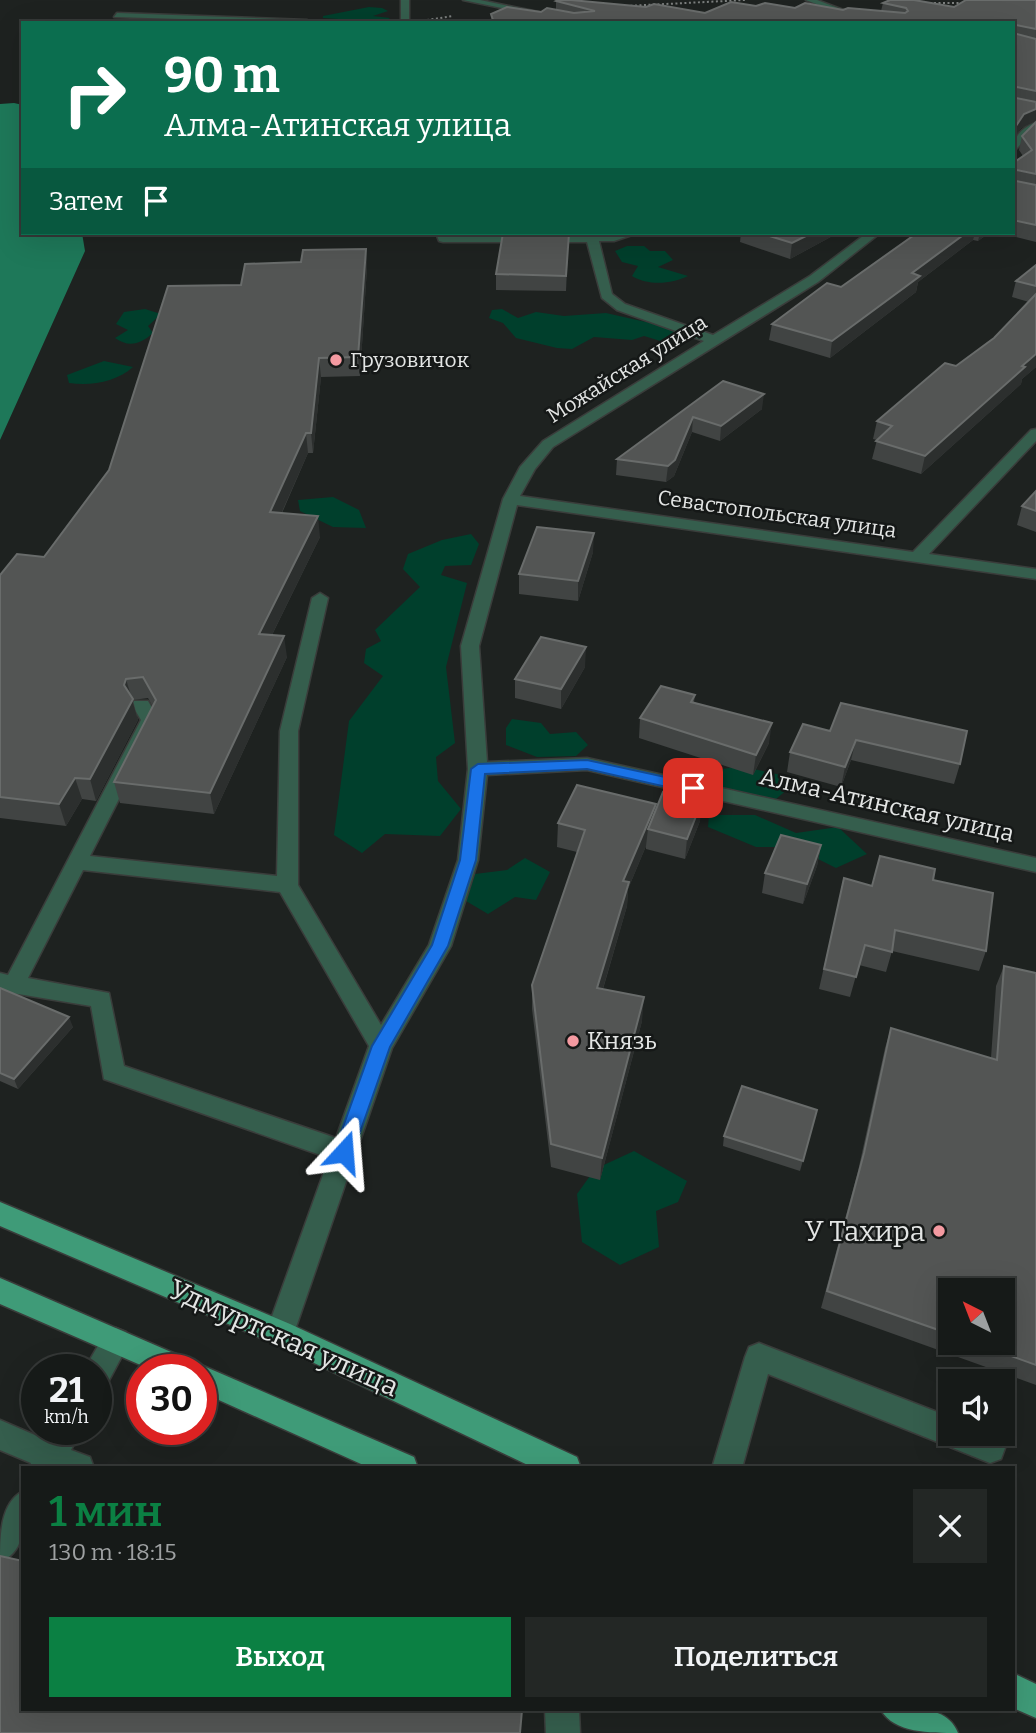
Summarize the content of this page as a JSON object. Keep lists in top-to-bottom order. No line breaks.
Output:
{"streets":{"main road":["Удмуртская улица"],"street":["Можайская улица","Севастопольская улица","Алма-Атинская улица"]},"crossings":[["Можайская улица","Севастопольская улица"],["Можайская улица","Алма-Атинская улица"],["Можайская улица","Удмуртская улица"]],"places":["Грузовичок","Князь","У Тахира"],"north":"top left","page":{"turn":["90 m","Алма-Атинская улица"],"then":"Затем","speed":"21 km/h","limit":"30","heading":["1 мин","130 m · 18:15"],"buttons":["Выход","Поделиться"]}}
